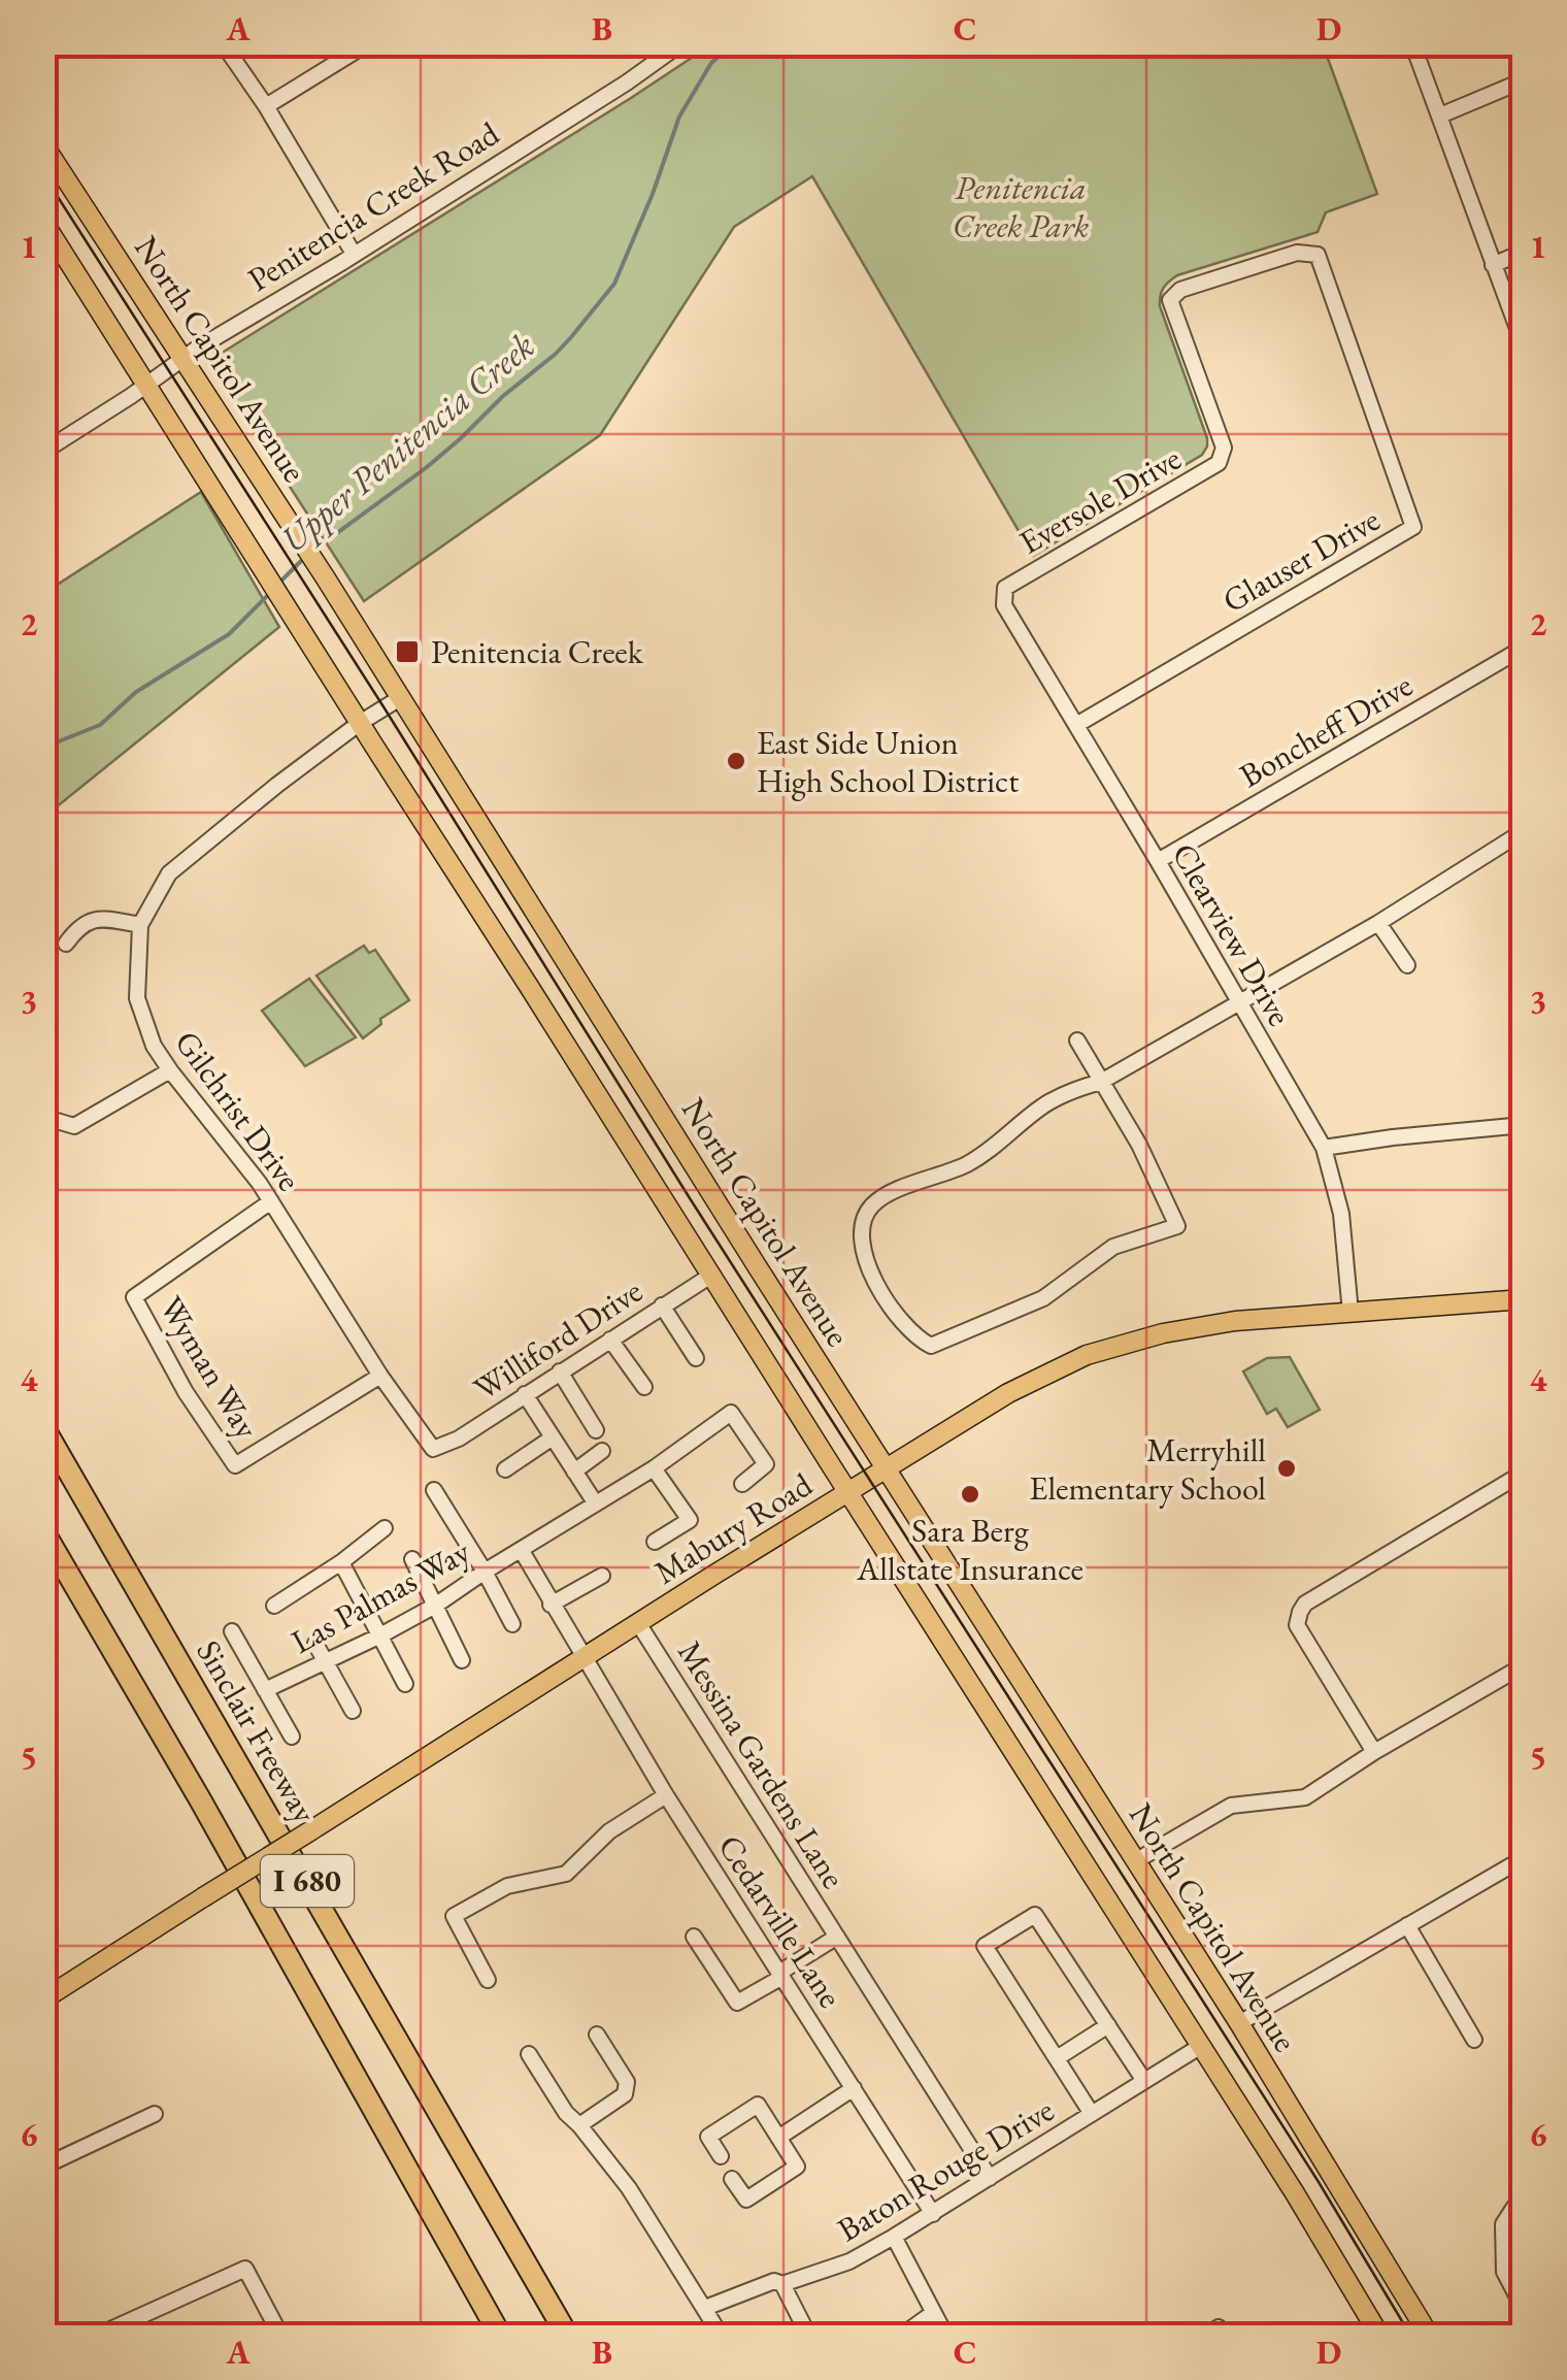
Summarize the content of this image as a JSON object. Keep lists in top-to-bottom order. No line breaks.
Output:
{"streets":{"highway":["Sinclair Freeway","I 680"],"main road":["North Capitol Avenue","Mabury Road"],"street":["Penitencia Creek Road","Eversole Drive","Glauser Drive","Boncheff Drive","Clearview Drive","Gilchrist Drive","Williford Drive","Wyman Way","Las Palmas Way","Messina Gardens Lane","Cedarville Lane","Baton Rouge Drive"]},"crossings":[["Penitencia Creek Road","North Capitol Avenue"],["North Capitol Avenue","Gilchrist Drive"],["North Capitol Avenue","Mabury Road"],["Eversole Drive","Glauser Drive"],["Eversole Drive","Clearview Drive"],["Glauser Drive","Clearview Drive"],["Boncheff Drive","Clearview Drive"],["Clearview Drive","Mabury Road"],["Gilchrist Drive","Williford Drive"],["Gilchrist Drive","Wyman Way"],["Mabury Road","Las Palmas Way"],["Mabury Road","Messina Gardens Lane"],["Mabury Road","Cedarville Lane"],["Las Palmas Way","Cedarville Lane"],["Messina Gardens Lane","Cedarville Lane"],["Messina Gardens Lane","Baton Rouge Drive"],["Cedarville Lane","Baton Rouge Drive"]],"water":["Upper Penitencia Creek"],"parks":["Penitencia Creek Park"],"places":{"transit":["Penitencia Creek"],"other":["East Side Union High School District","Merryhill Elementary School","Sara Berg Allstate Insurance"]},"grid":{"columns":["A","B","C","D"],"rows":["1","2","3","4","5","6"]}}
